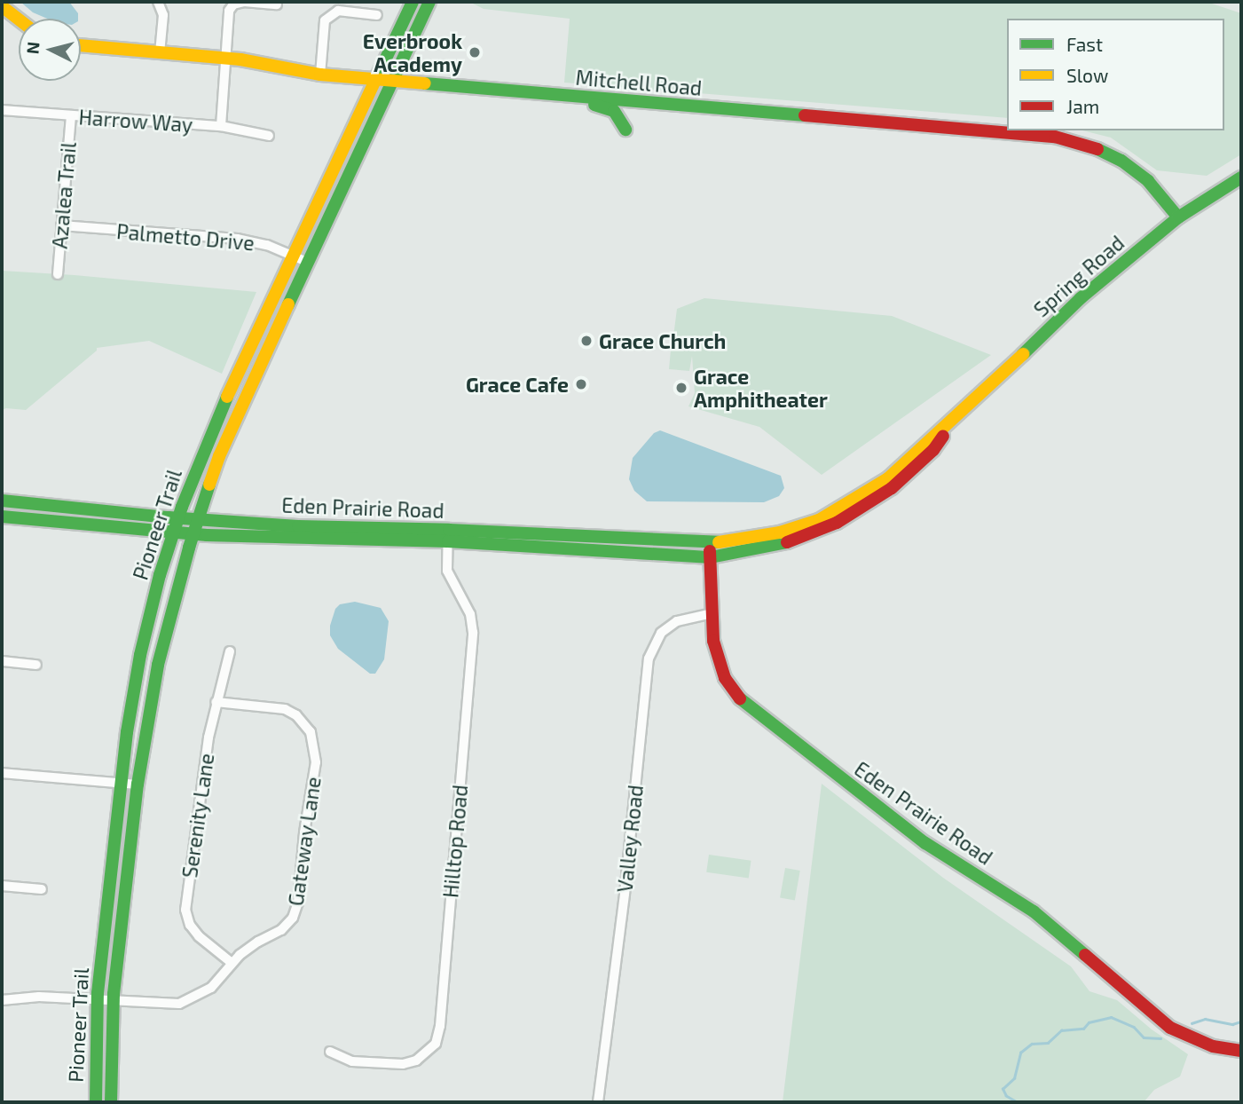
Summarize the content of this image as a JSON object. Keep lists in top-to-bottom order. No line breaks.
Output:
{"streets":{"main road":["Mitchell Road","Spring Road","Eden Prairie Road","Pioneer Trail"],"street":["Harrow Way","Azalea Trail","Palmetto Drive","Serenity Lane","Valley Road","Gateway Lane","Hilltop Road"]},"crossings":[["Mitchell Road","Spring Road"],["Mitchell Road","Pioneer Trail"],["Harrow Way","Azalea Trail"],["Azalea Trail","Palmetto Drive"],["Palmetto Drive","Pioneer Trail"],["Spring Road","Eden Prairie Road"],["Eden Prairie Road","Pioneer Trail"],["Eden Prairie Road","Valley Road"],["Eden Prairie Road","Hilltop Road"],["Pioneer Trail","Gateway Lane"],["Serenity Lane","Gateway Lane"]],"places":["Everbrook Academy","Grace Church","Grace Cafe","Grace Amphitheater"],"legend":["Fast","Slow","Jam"],"north":"left"}
